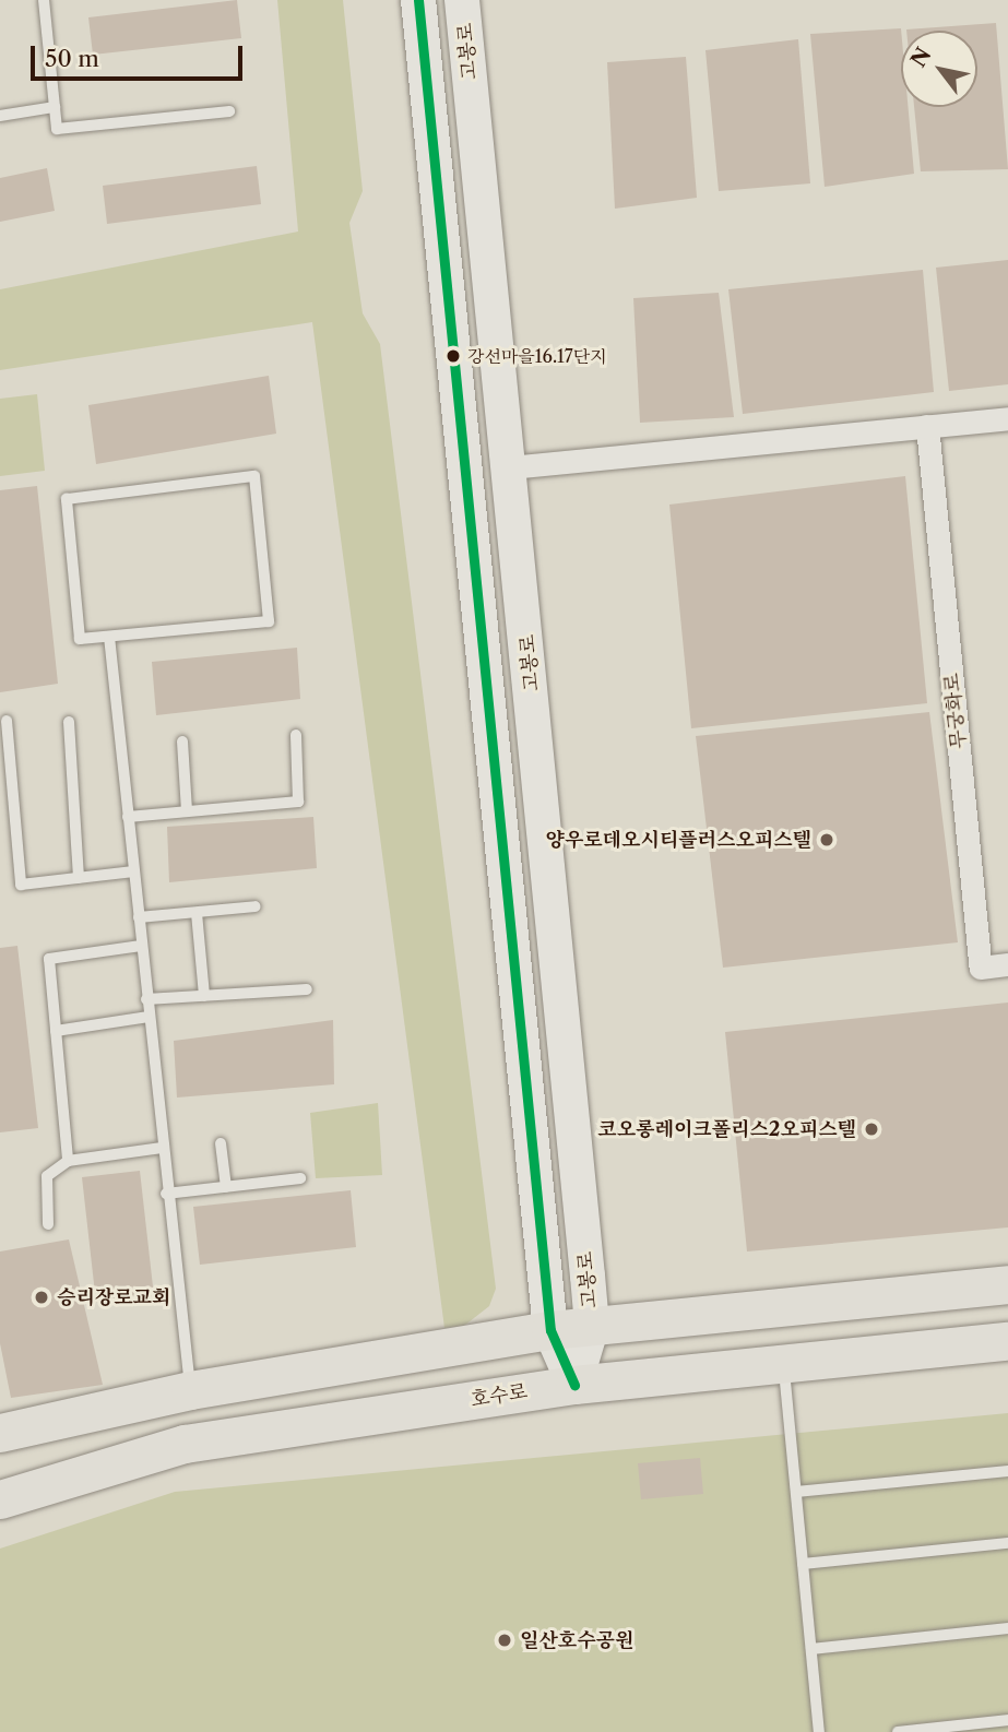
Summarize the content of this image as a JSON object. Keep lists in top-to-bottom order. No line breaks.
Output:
{"streets":{"main road":["고봉로","호수로"],"street":["무궁화로"]},"crossings":[["고봉로","호수로"]],"places":["강선마을16.17단지","양우로데오시티플러스오피스텔","코오롱레이크폴리스2오피스텔","승리장로교회","일산호수공원"],"scale_bar":"50 m","north":"top left"}
